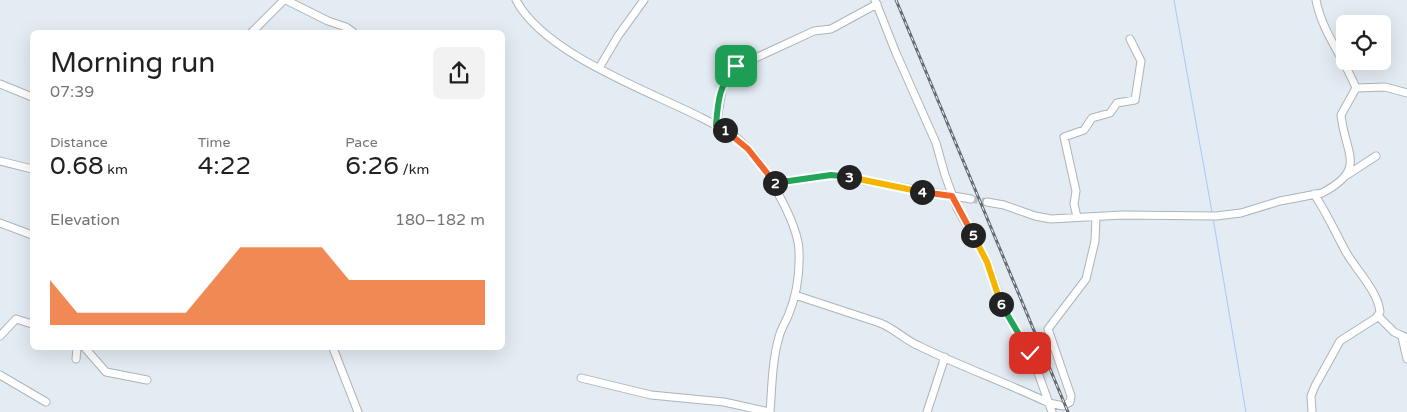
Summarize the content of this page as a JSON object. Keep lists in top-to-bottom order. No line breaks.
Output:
{"page":{"heading":["Morning run","07:39"],"stats":[["Distance","0.68 km"],["Time","4:22"],["Pace","6:26 /km"]],"pins":["1","3","2","4","5","6"],"chart":["Elevation","180–182 m"]}}
